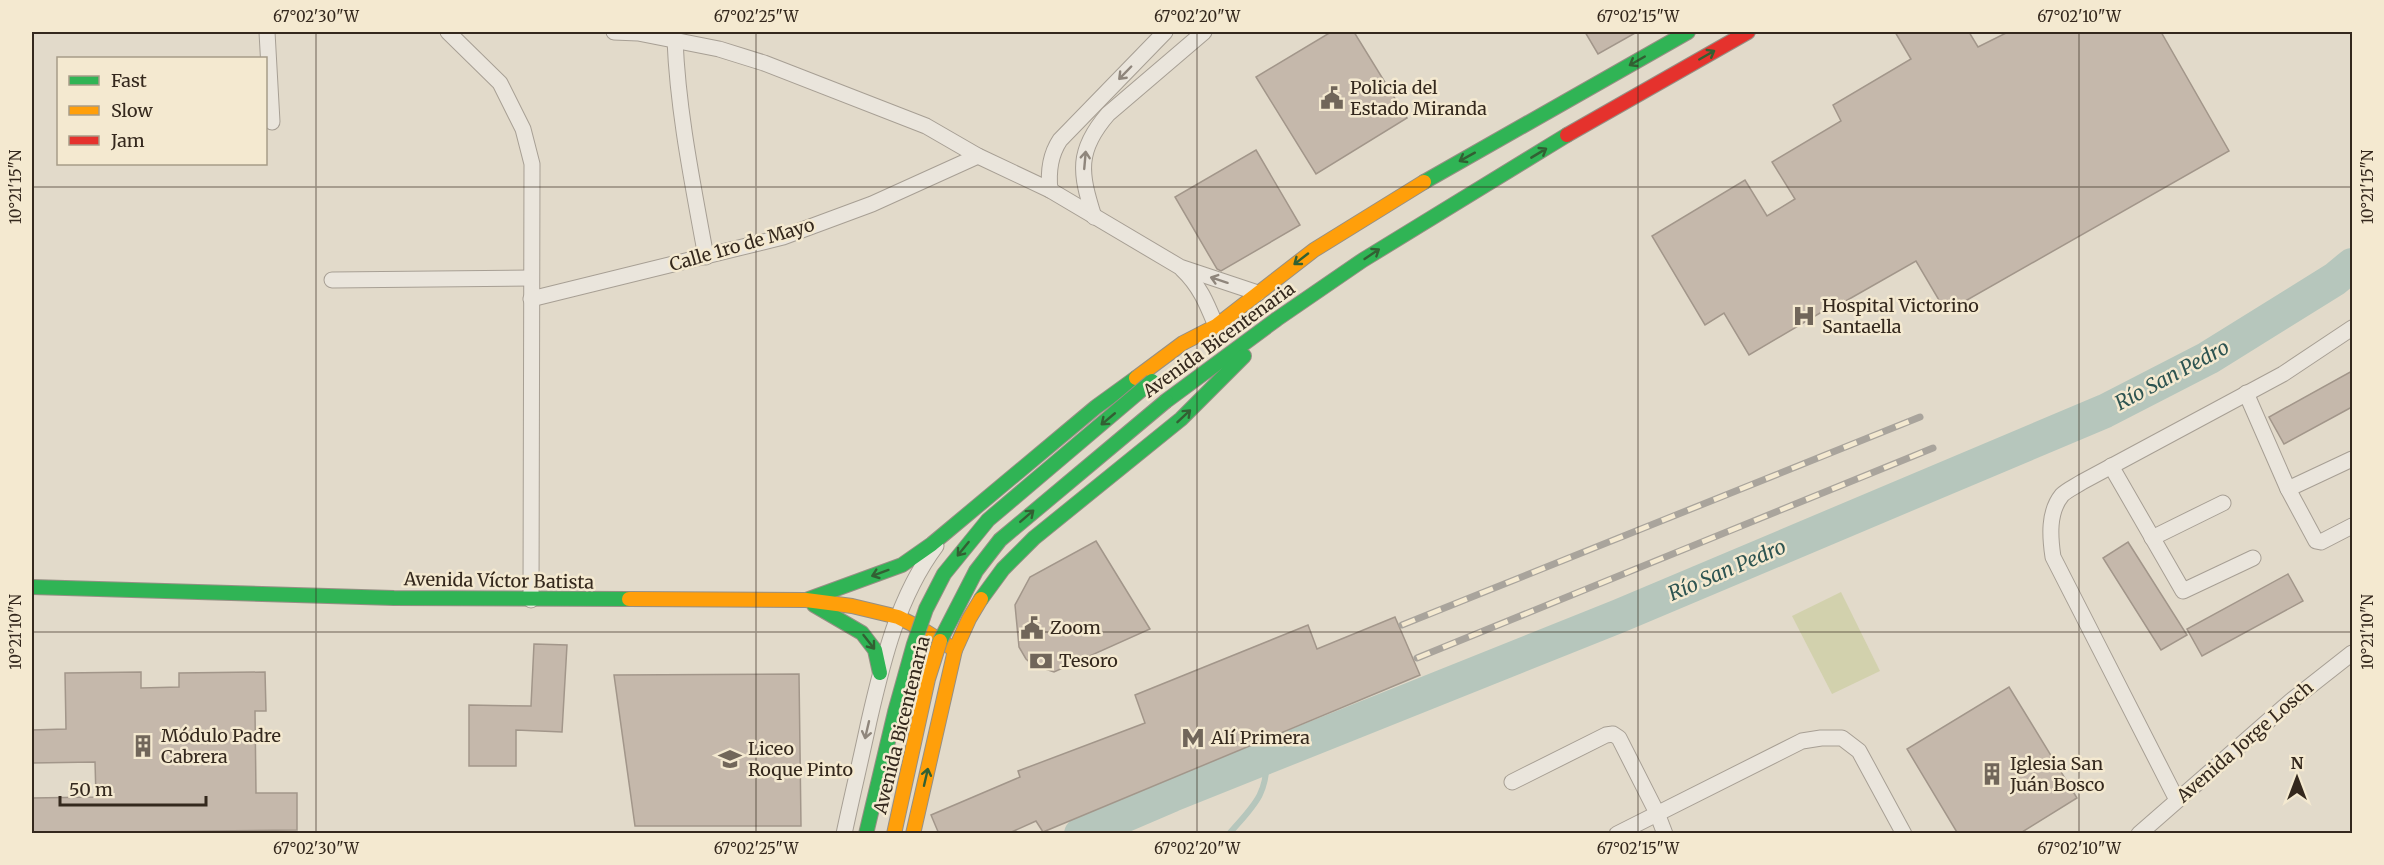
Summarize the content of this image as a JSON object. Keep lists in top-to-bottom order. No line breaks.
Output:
{"streets":{"main road":["Avenida Bicentenaria","Avenida Víctor Batista"],"street":["Calle 1ro de Mayo","Avenida Jorge Losch"]},"water":["Río San Pedro"],"places":{"public building":["Policia del Estado Miranda","Zoom"],"hospital":["Hospital Victorino Santaella"],"bank":["Tesoro"],"metro station":["Alí Primera"],"building":["Módulo Padre Cabrera","Iglesia San Juán Bosco"],"school or university":["Liceo Roque Pinto"]},"legend":["Fast","Slow","Jam"],"scale_bar":"50 m","north":"top","coordinates":["67°02'30\"W","67°02'25\"W","67°02'20\"W","67°02'15\"W","67°02'10\"W","10°21'15\"N","10°21'10\"N"]}
